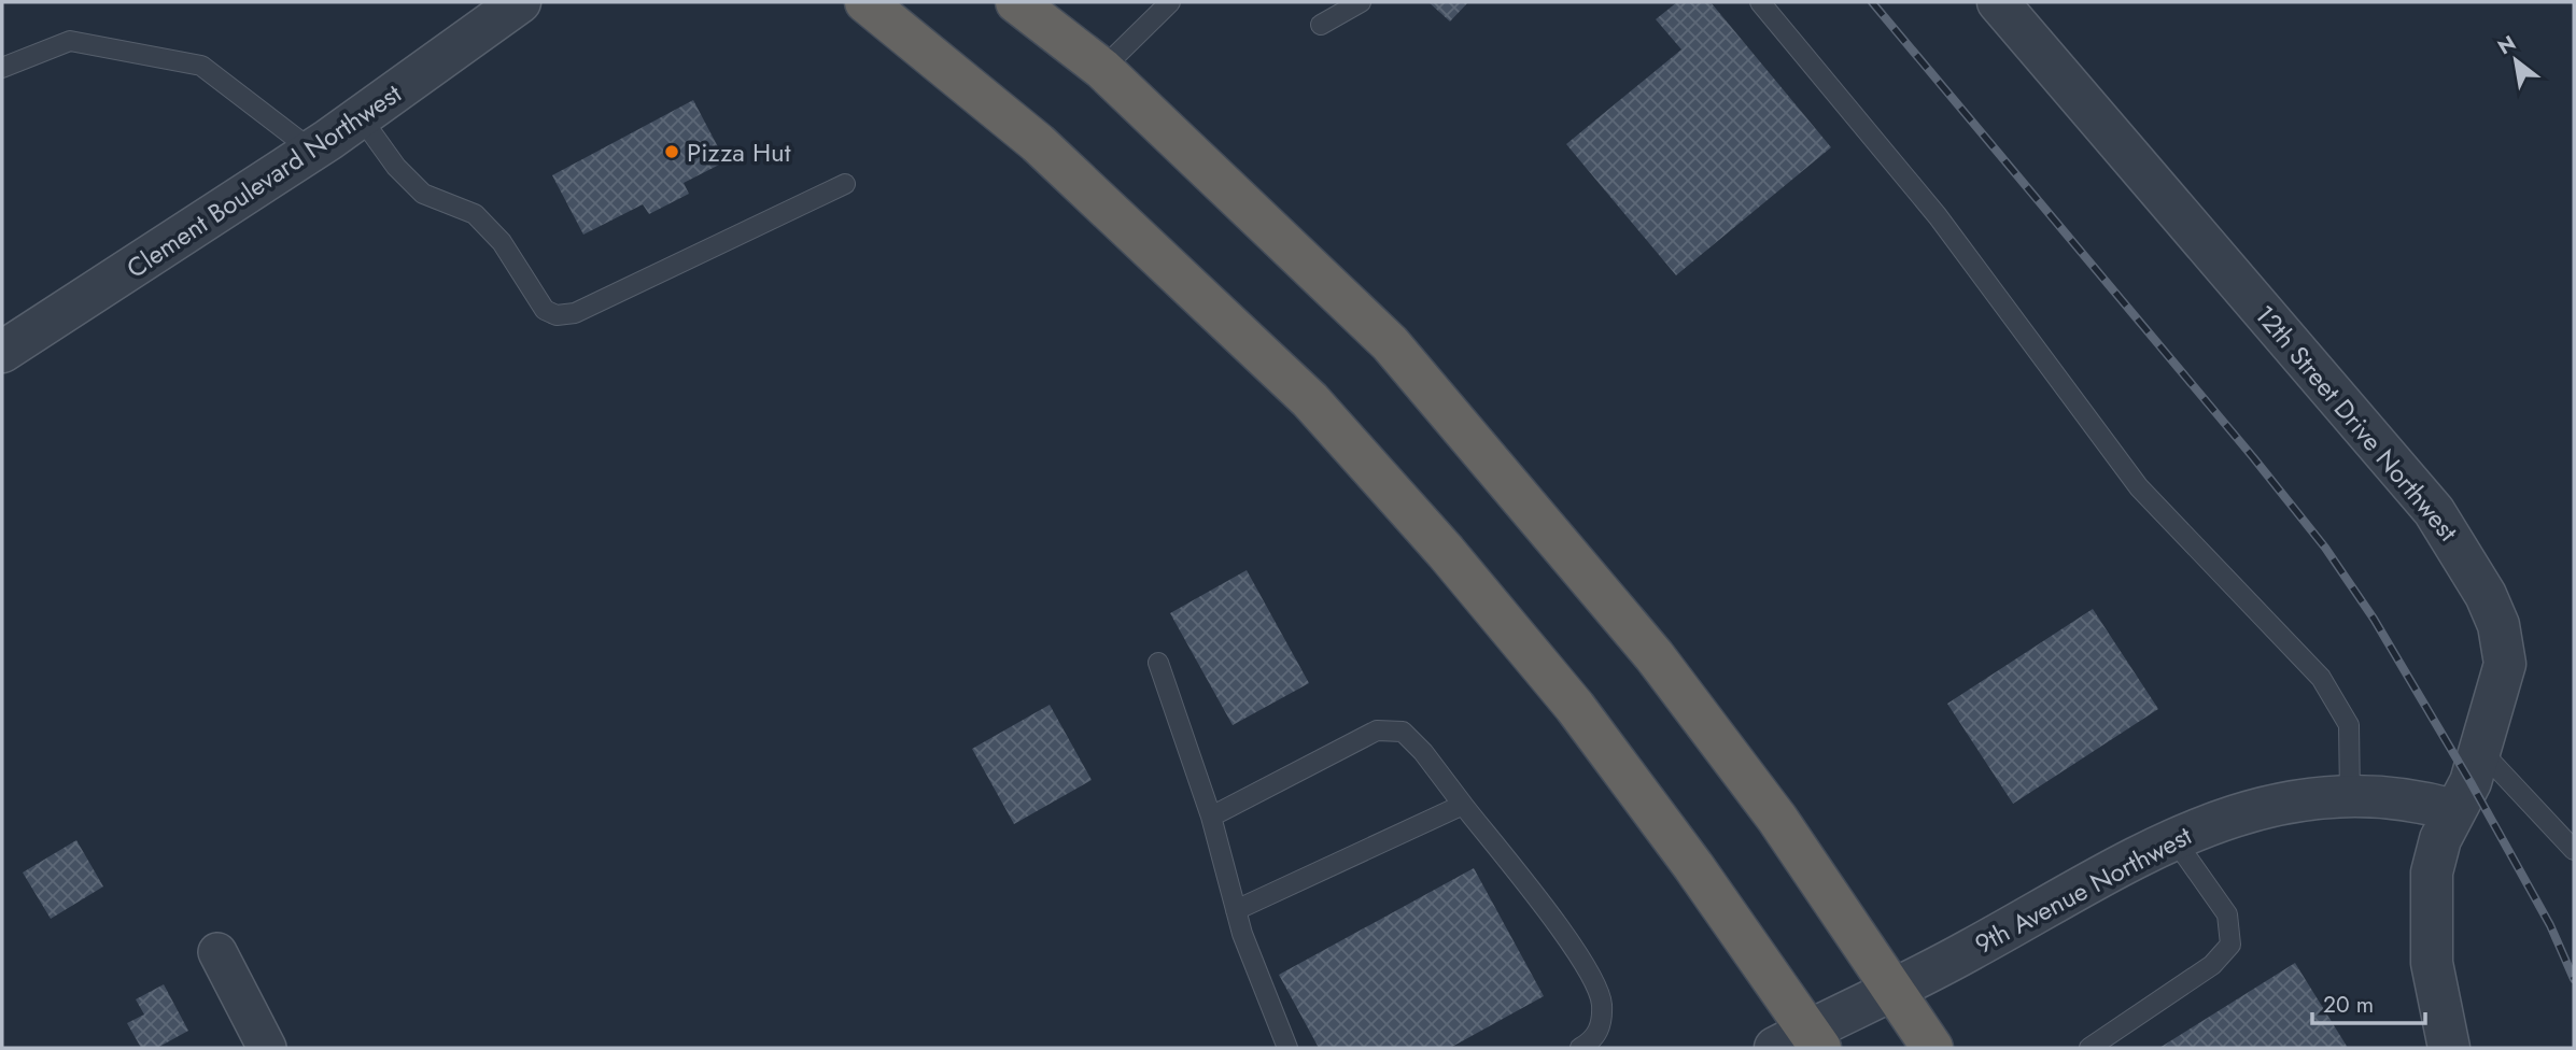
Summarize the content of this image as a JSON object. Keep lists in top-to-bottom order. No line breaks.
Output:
{"streets":{"street":["Clement Boulevard Northwest","12th Street Drive Northwest","9th Avenue Northwest"]},"crossings":[["12th Street Drive Northwest","9th Avenue Northwest"]],"places":["Pizza Hut"],"scale_bar":"20 m","north":"top left"}
